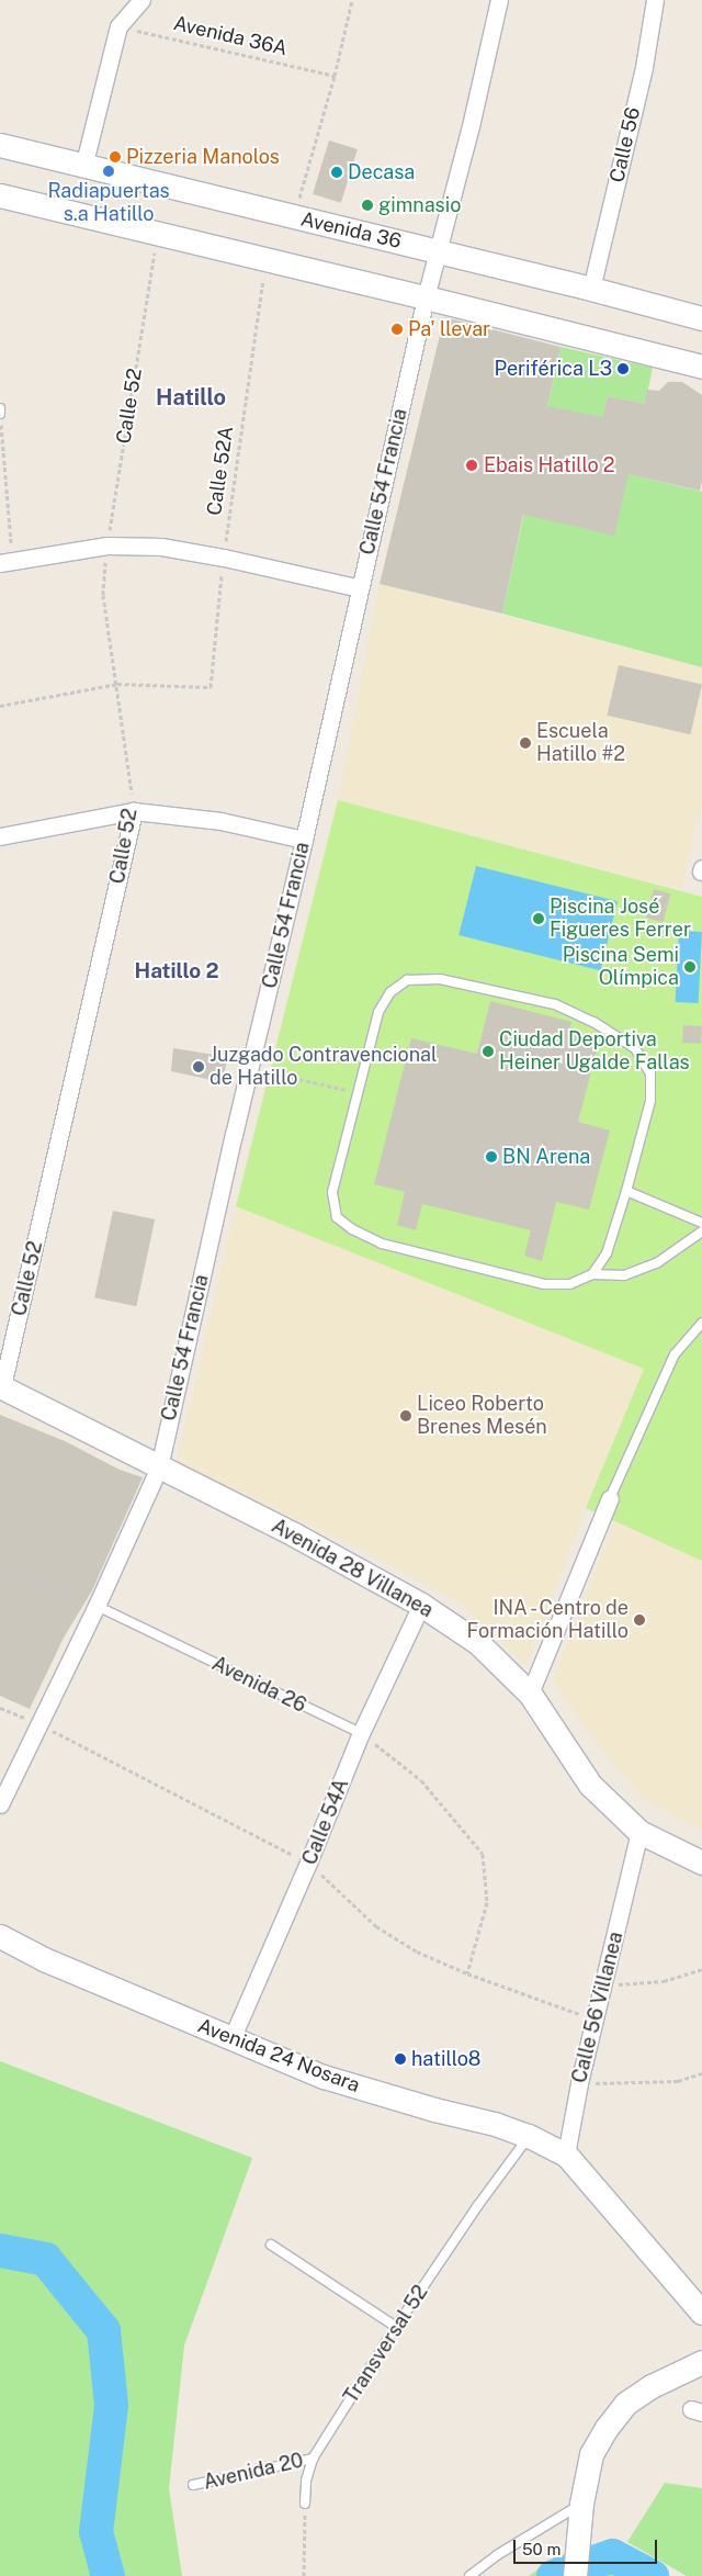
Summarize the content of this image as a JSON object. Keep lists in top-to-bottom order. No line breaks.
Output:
{"streets":{"street":["Calle 56","Avenida 36","Calle 52","Calle 54 Francia","Avenida 28 Villanea","Calle 54A","Calle 56 Villanea","Avenida 24 Nosara"],"lane":["Avenida 26","Transversal 52","Avenida 20"],"path":["Avenida 36A","Calle 52A"]},"crossings":[["Calle 56","Avenida 36"],["Avenida 36","Calle 54 Francia"],["Calle 52","Calle 52A"],["Calle 52","Avenida 28 Villanea"],["Calle 54 Francia","Avenida 28 Villanea"],["Calle 54 Francia","Avenida 26"],["Avenida 28 Villanea","Calle 54A"],["Avenida 28 Villanea","Calle 56 Villanea"],["Avenida 26","Calle 54A"],["Calle 54A","Avenida 24 Nosara"],["Calle 56 Villanea","Avenida 24 Nosara"],["Avenida 24 Nosara","Transversal 52"],["Transversal 52","Avenida 20"]],"districts":["Hatillo","Hatillo 2"],"places":["Pizzeria Manolos","Radiapuertas s.a Hatillo","Decasa","gimnasio","Pa' llevar","Periférica L3","Ebais Hatillo 2","Escuela Hatillo #2","Piscina José Figueres Ferrer","Piscina Semi Olímpica","Ciudad Deportiva Heiner Ugalde Fallas","Juzgado Contravencional de Hatillo","BN Arena","Liceo Roberto Brenes Mesén","INA - Centro de Formación Hatillo","hatillo8"],"scale_bar":"50 m"}
